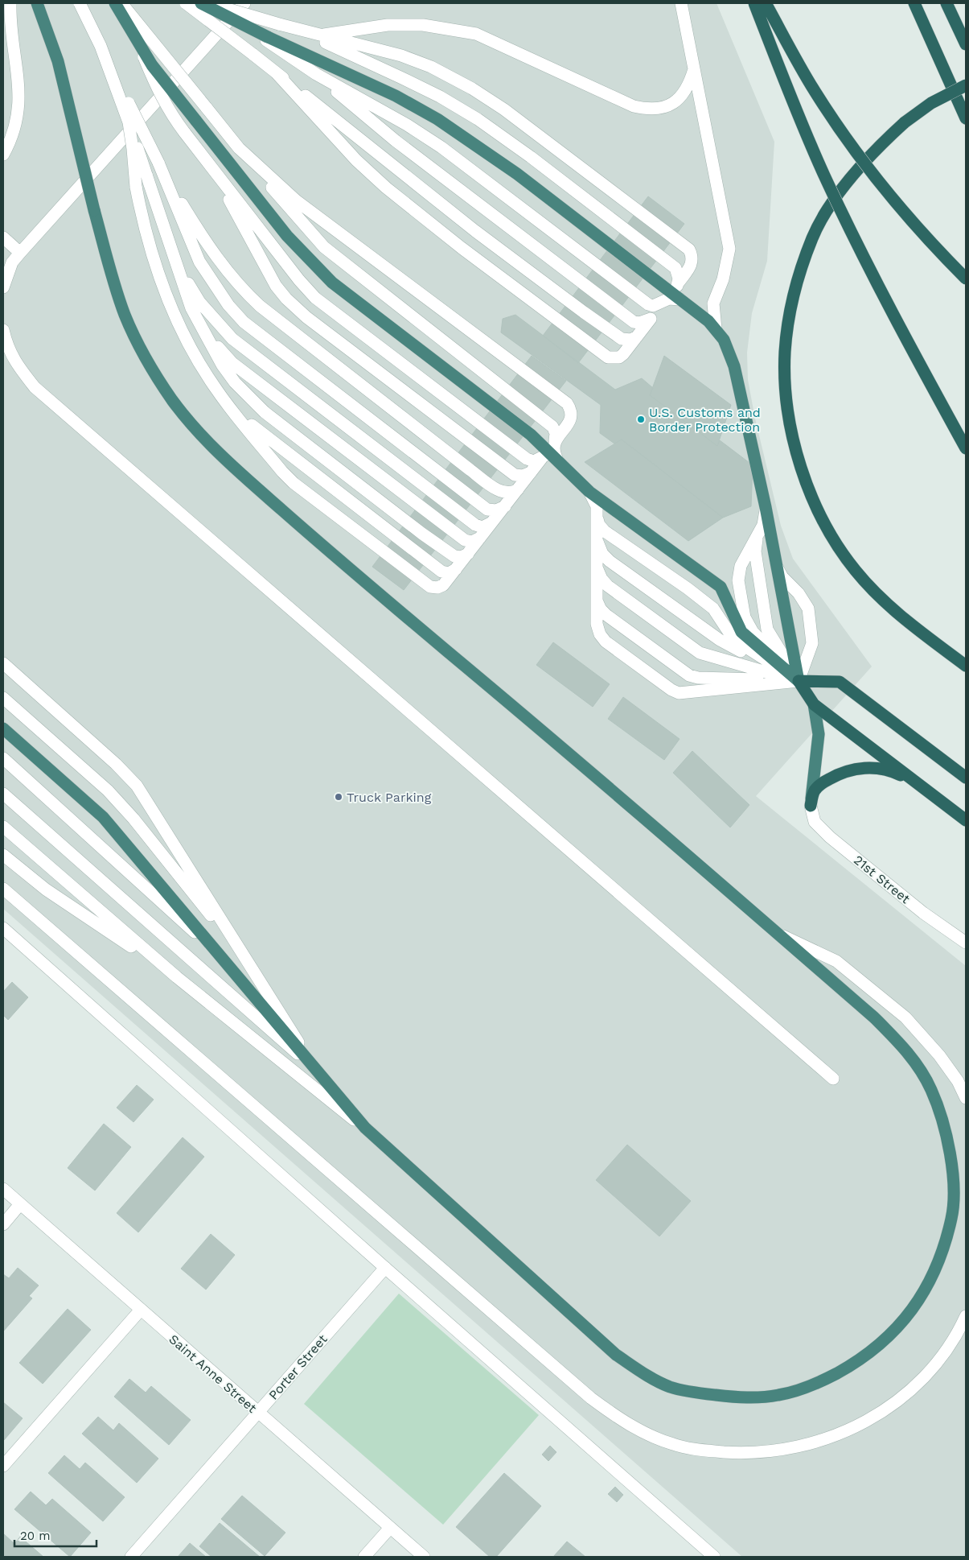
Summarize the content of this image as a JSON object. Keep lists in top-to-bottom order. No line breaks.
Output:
{"streets":{"street":["21st Street","Porter Street","Saint Anne Street"]},"crossings":[["Porter Street","Saint Anne Street"]],"places":["U.S. Customs and Border Protection","Truck Parking"],"scale_bar":"20 m"}
